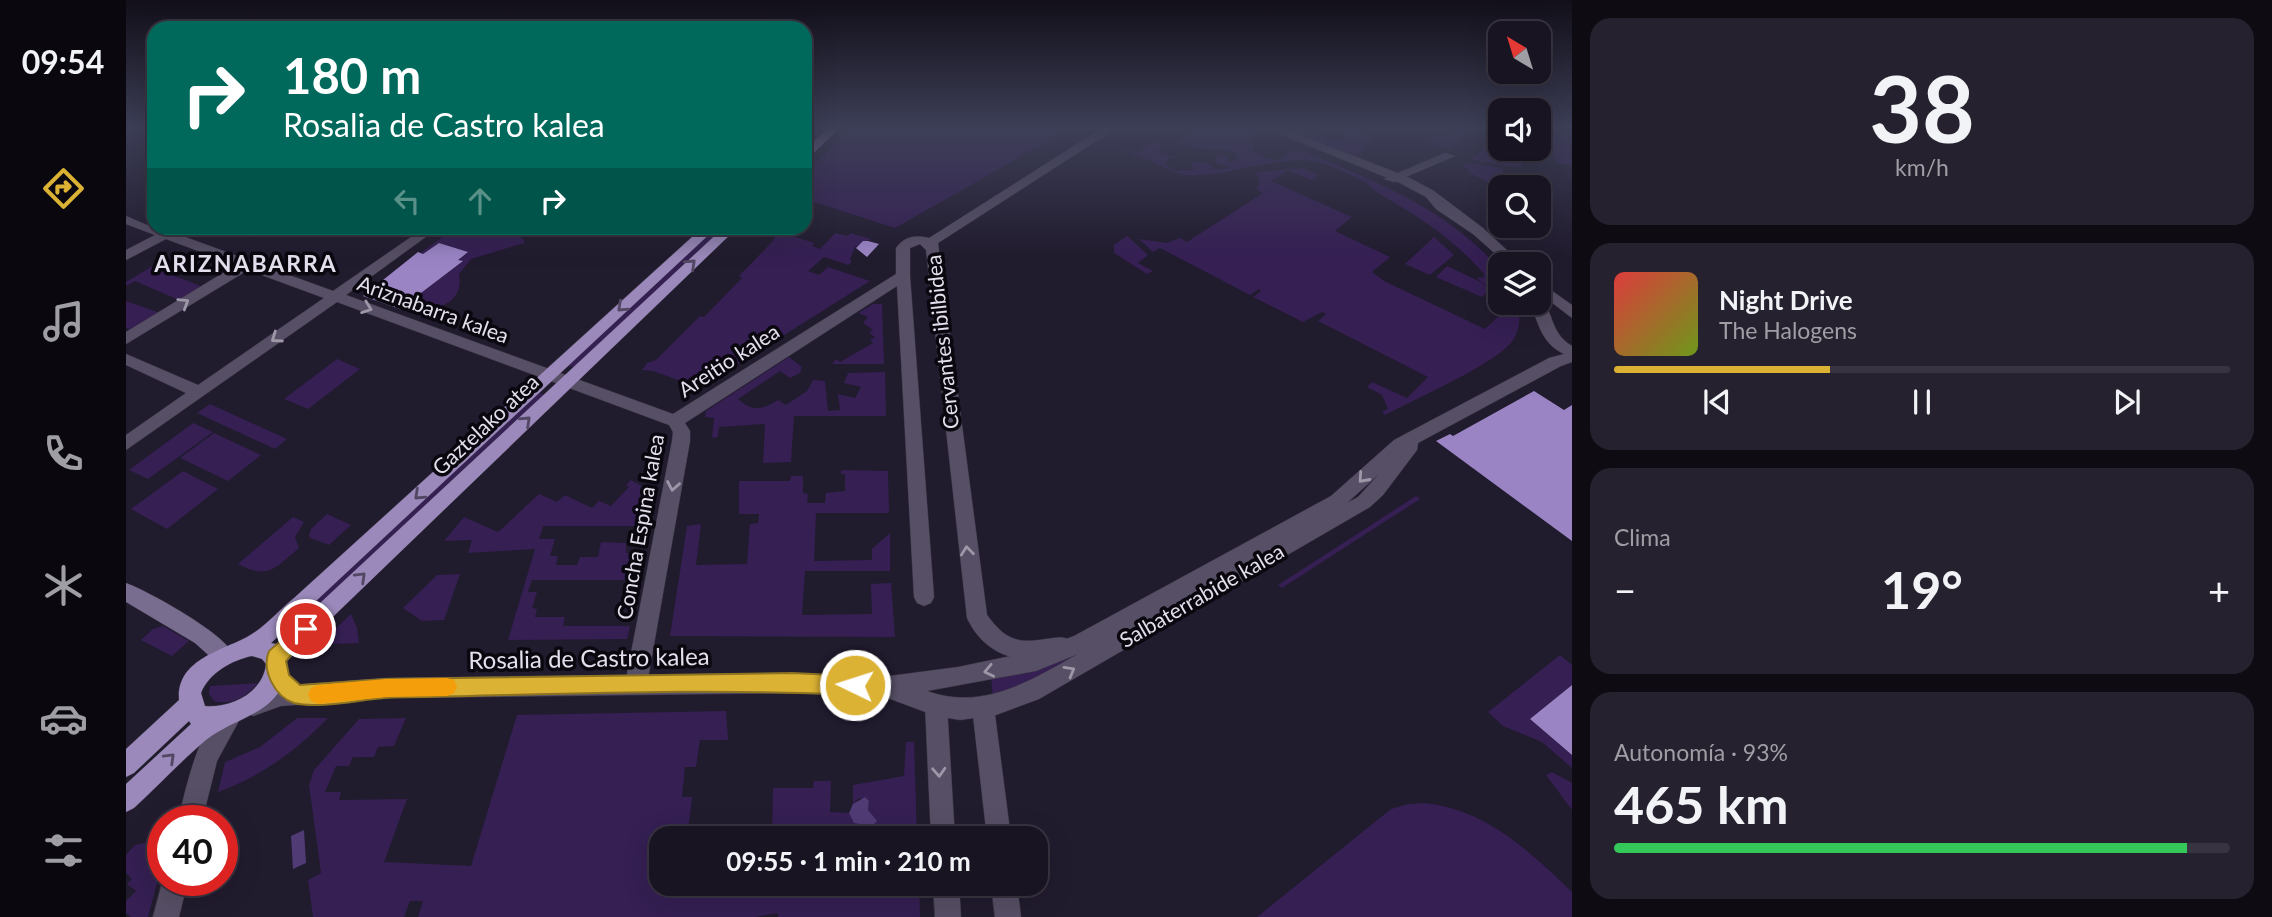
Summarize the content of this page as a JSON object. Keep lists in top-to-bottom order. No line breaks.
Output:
{"streets":{"main road":["Gaztelako atea"],"street":["Ariznabarra kalea","Cervantes ibilbidea","Areitio kalea","Concha Espina kalea","Salbaterrabide kalea","Rosalia de Castro kalea"]},"crossings":[["Ariznabarra kalea","Areitio kalea"],["Ariznabarra kalea","Gaztelako atea"],["Cervantes ibilbidea","Areitio kalea"],["Cervantes ibilbidea","Salbaterrabide kalea"],["Areitio kalea","Gaztelako atea"],["Areitio kalea","Concha Espina kalea"],["Gaztelako atea","Rosalia de Castro kalea"],["Concha Espina kalea","Rosalia de Castro kalea"],["Salbaterrabide kalea","Rosalia de Castro kalea"]],"one_way":["Ariznabarra kalea","Concha Espina kalea"],"districts":["ARIZNABARRA"],"north":"top left","page":{"tabs":"09:54","tile":[["38","km/h"],"Clima",["Autonomía · 93%","465 km"]],"turn":["180 m","Rosalia de Castro kalea"],"song":["Night Drive","The Halogens"],"heat":["−","19°","+"],"limit":"40","trip":"09:55 · 1 min · 210 m"}}
